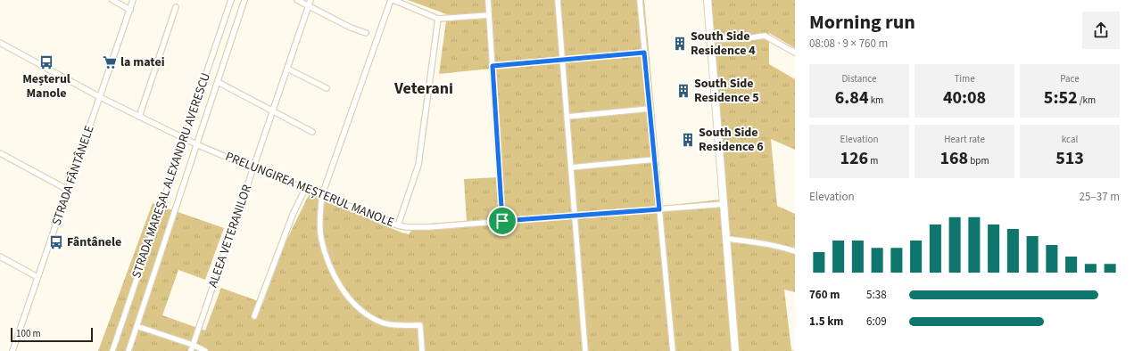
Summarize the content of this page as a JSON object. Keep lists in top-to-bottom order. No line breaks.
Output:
{"streets":{"street":["STRADA FÂNTÂNELE","STRADA MAREȘAL ALEXANDRU AVERESCU","PRELUNGIREA MEȘTERUL MANOLE","ALEEA VETERANILOR"]},"crossings":[["STRADA FÂNTÂNELE","PRELUNGIREA MEȘTERUL MANOLE"],["STRADA MAREȘAL ALEXANDRU AVERESCU","PRELUNGIREA MEȘTERUL MANOLE"],["PRELUNGIREA MEȘTERUL MANOLE","ALEEA VETERANILOR"]],"districts":["Veterani"],"places":{"building":["South Side Residence 4","South Side Residence 5","South Side Residence 6"],"bus stop":["Meșterul Manole","Fântânele"],"supermarket":["la matei"]},"scale_bar":"100 m","page":{"heading":["Morning run","08:08 · 9 × 760 m"],"stats":[["Distance","6.84 km"],["Time","40:08"],["Pace","5:52 /km"],["Elevation","126 m"],["Heart rate","168 bpm"],["kcal","513"]],"chart":["Elevation","25–37 m"],"list":[{"name":"760 m","note":"5:38"},{"name":"1.5 km","note":"6:09"}],"scale":"100 m"}}
